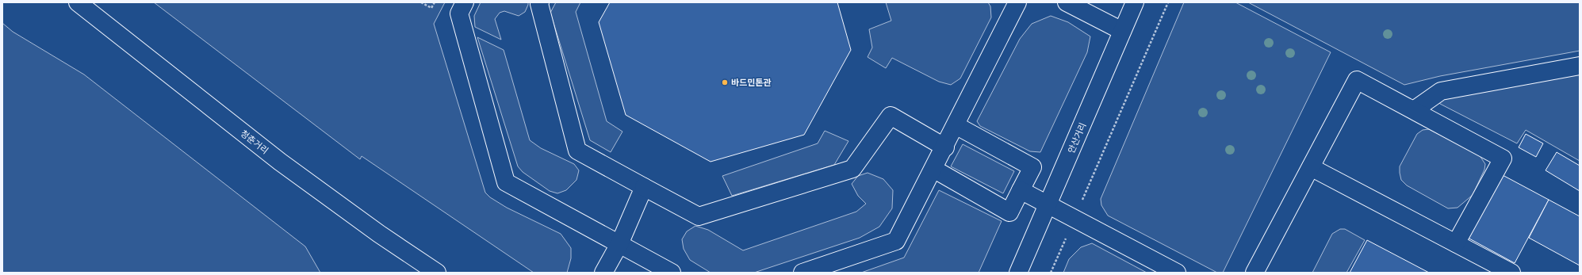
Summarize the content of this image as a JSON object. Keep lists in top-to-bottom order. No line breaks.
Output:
{"streets":{"main road":["안산거리","청춘거리"]},"places":["바드민톤관"]}
